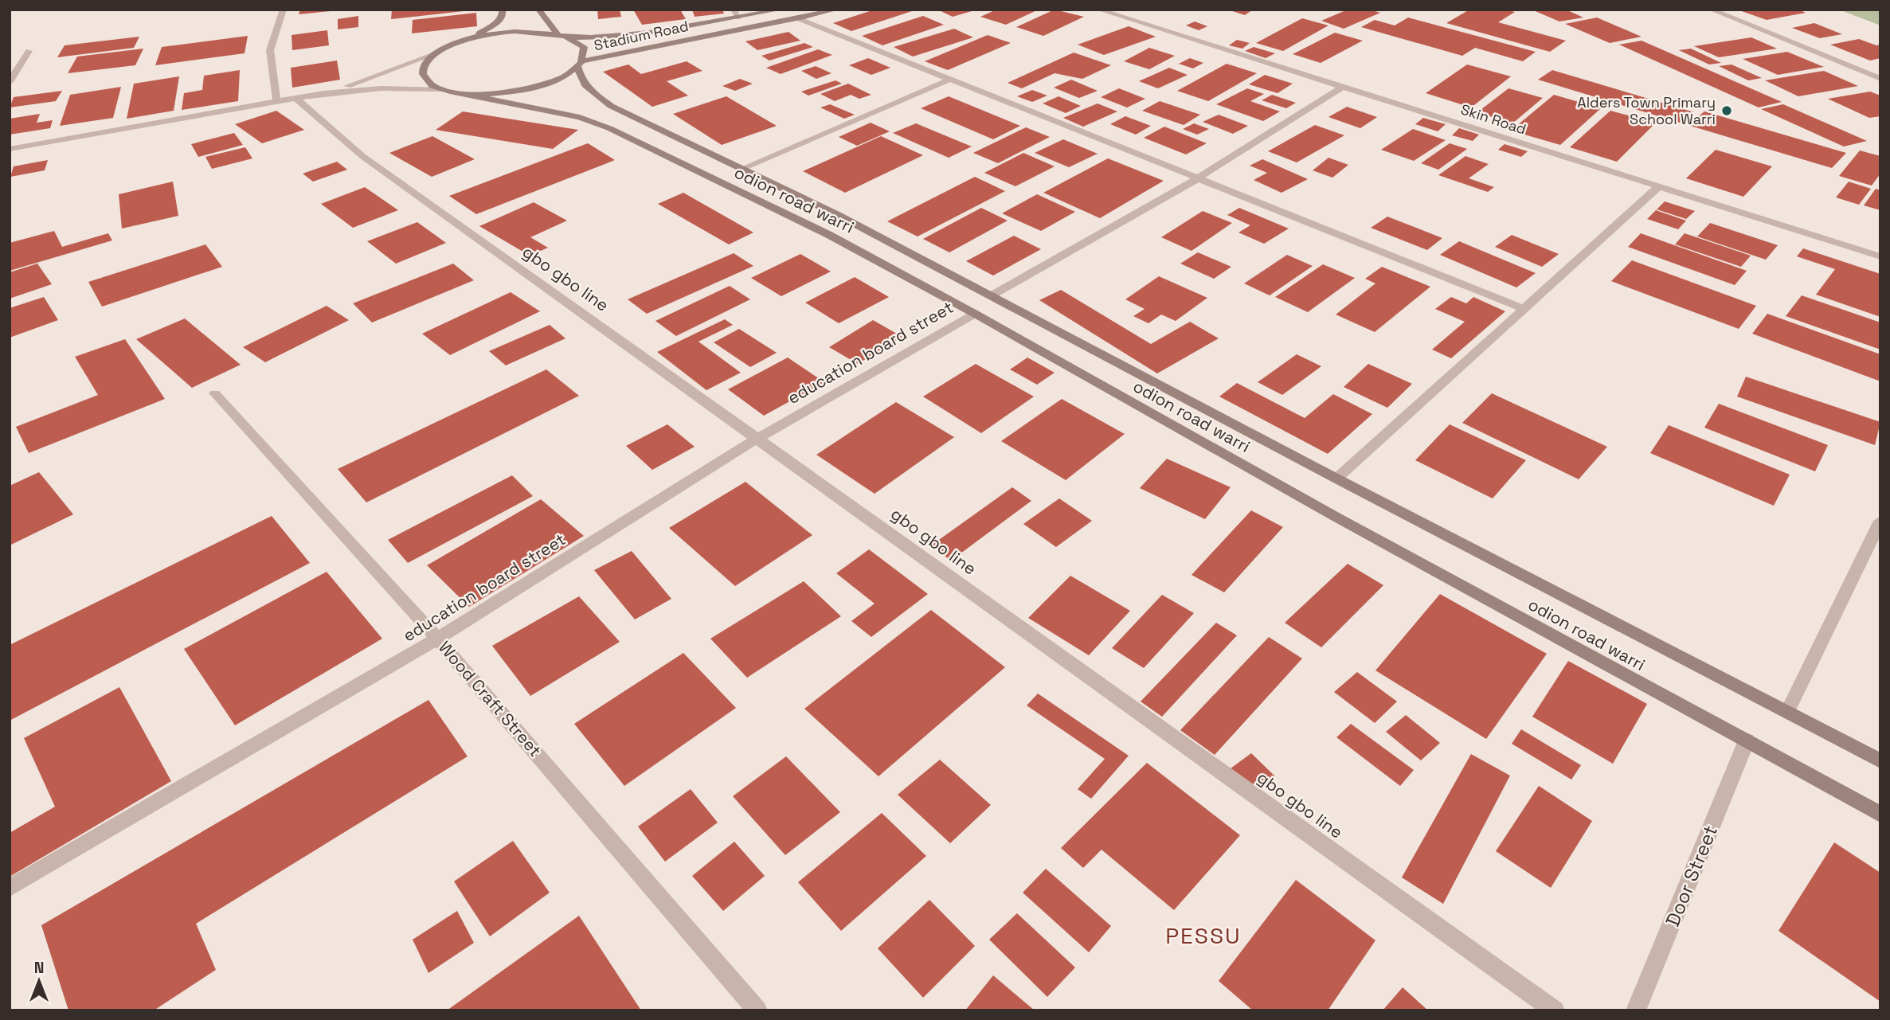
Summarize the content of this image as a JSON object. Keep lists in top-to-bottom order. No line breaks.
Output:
{"streets":{"main road":["Stadium Road","odion road warri"],"street":["Skin Road","gbo gbo line","education board street","Wood Craft Street","Door Street"]},"crossings":[["Stadium Road","odion road warri"],["odion road warri","education board street"],["odion road warri","Door Street"],["gbo gbo line","education board street"],["education board street","Wood Craft Street"]],"districts":["PESSU"],"places":["Alders Town Primary School Warri"],"north":"top"}
